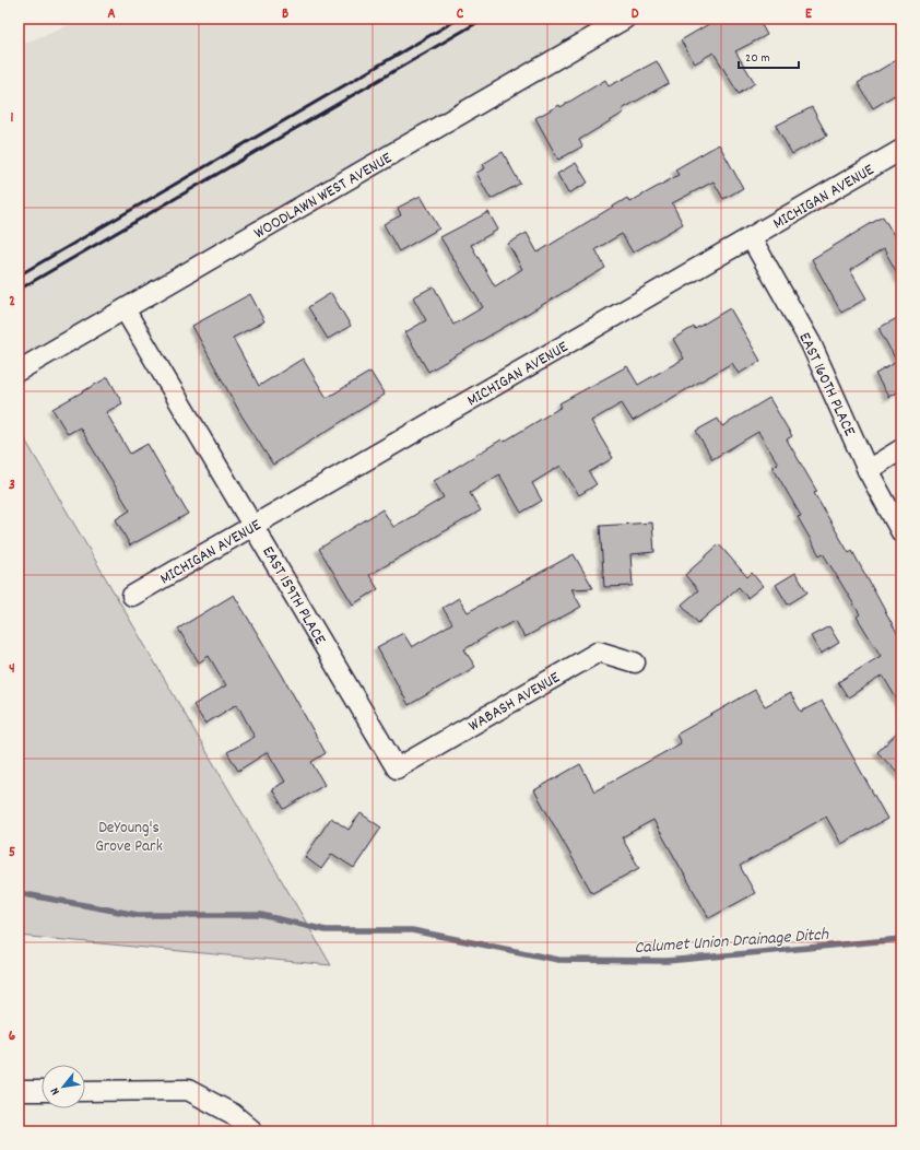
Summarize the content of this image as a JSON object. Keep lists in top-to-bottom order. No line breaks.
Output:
{"streets":{"street":["WOODLAWN WEST AVENUE","MICHIGAN AVENUE","EAST 160TH PLACE","EAST 159TH PLACE","WABASH AVENUE"]},"crossings":[["WOODLAWN WEST AVENUE","EAST 159TH PLACE"],["MICHIGAN AVENUE","EAST 160TH PLACE"],["MICHIGAN AVENUE","EAST 159TH PLACE"],["EAST 159TH PLACE","WABASH AVENUE"]],"water":["Calumet Union Drainage Ditch"],"parks":["DeYoung's Grove Park"],"scale_bar":"20 m","north":"bottom left","grid":{"columns":["A","B","C","D","E"],"rows":["1","2","3","4","5","6"]}}
